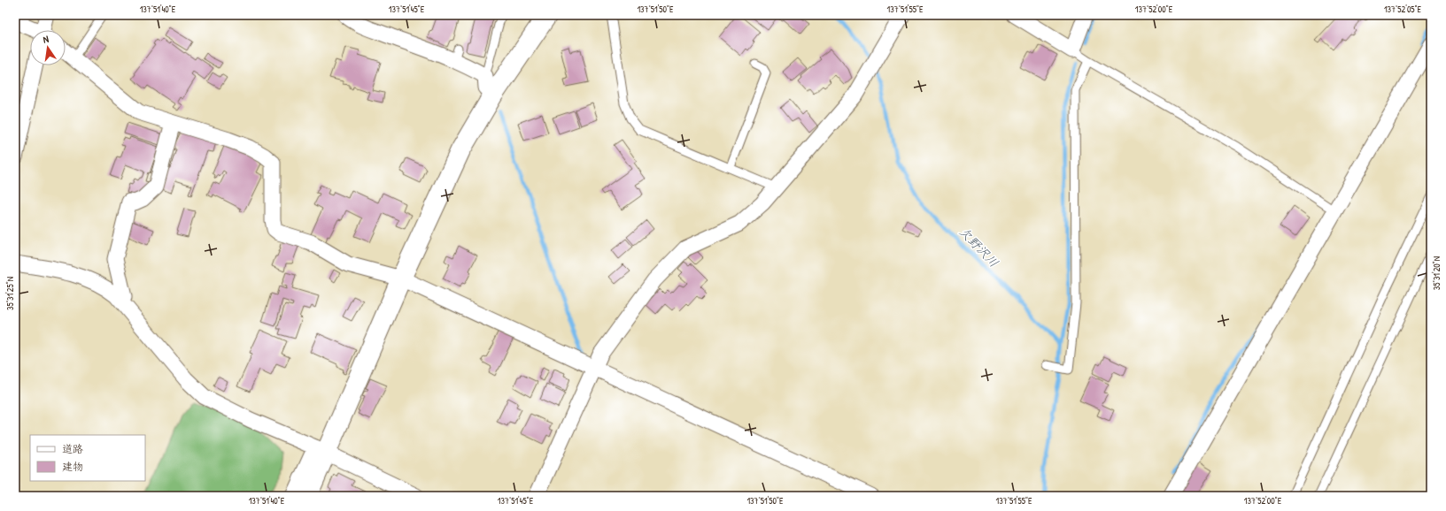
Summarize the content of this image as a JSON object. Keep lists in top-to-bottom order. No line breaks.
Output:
{"water":["欠野沢川"],"legend":["道路","建物"],"north":"top","coordinates":["137°51'40\"E","137°51'45\"E","137°51'50\"E","137°51'55\"E","137°52'00\"E","137°52'05\"E","35°31'20\"N","35°31'25\"N"]}
